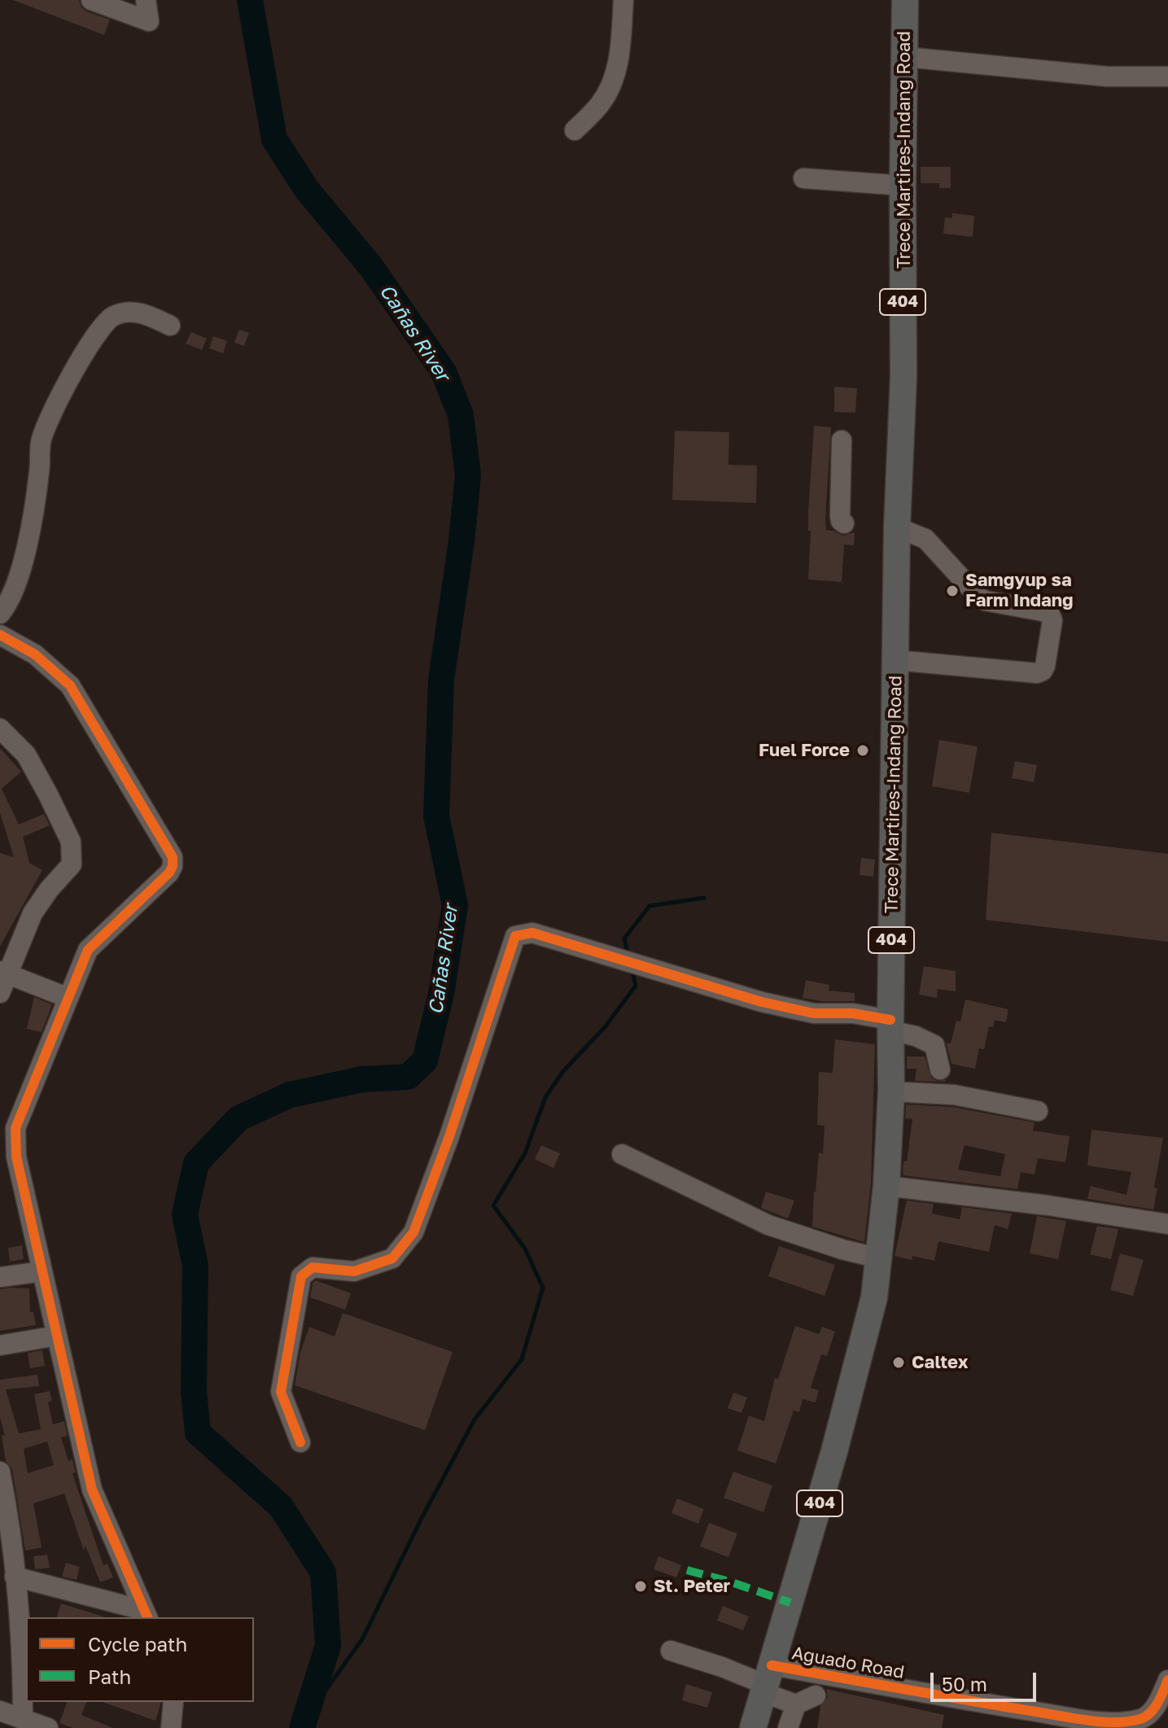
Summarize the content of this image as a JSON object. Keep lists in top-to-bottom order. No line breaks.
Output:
{"streets":{"main road":["Trece Martires-Indang Road","404"],"street":["Aguado Road"]},"crossings":[["Trece Martires-Indang Road","Aguado Road"]],"water":["Cañas River"],"places":["Samgyup sa Farm Indang","Fuel Force","Caltex","St. Peter"],"legend":["Cycle path","Path"],"scale_bar":"50 m"}
